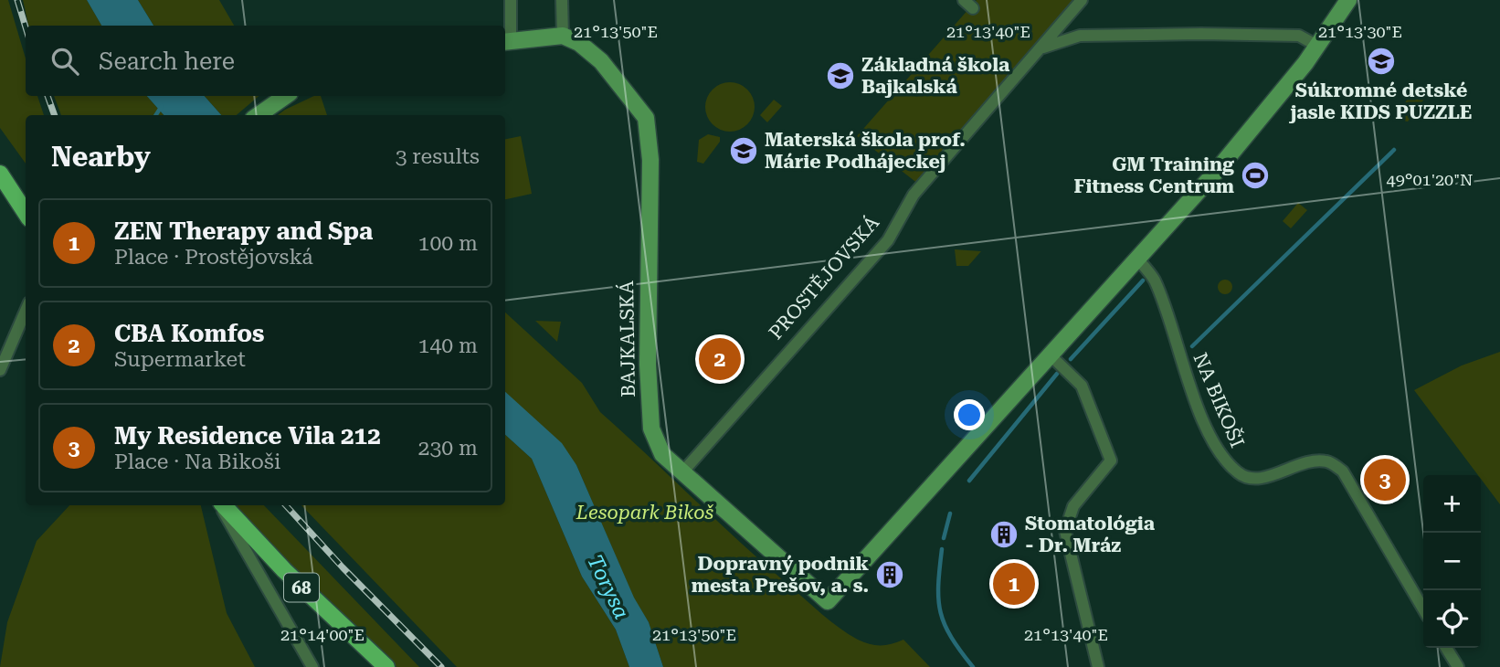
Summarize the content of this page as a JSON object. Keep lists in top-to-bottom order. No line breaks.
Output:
{"streets":{"main road":["68"],"street":["PROSTĚJOVSKÁ","BAJKALSKÁ","NA BIKOŠI"]},"crossings":[["PROSTĚJOVSKÁ","BAJKALSKÁ"]],"water":["Torysa"],"parks":["Lesopark Bikoš"],"places":{"school or university":["Súkromné detské jasle KIDS PUZZLE","Základná škola Bajkalská","Materská škola prof. Márie Podhájeckej"],"sports":["GM Training Fitness Centrum"],"building":["Stomatológia - Dr. Mráz","Dopravný podnik mesta Prešov, a. s."]},"page":{"search":"Search here","heading":["Nearby","3 results"],"list":[{"mark":"1","name":"ZEN Therapy and Spa","note":"Place · Prostějovská","value":"100 m"},{"mark":"2","name":"CBA Komfos","note":"Supermarket","value":"140 m"},{"mark":"3","name":"My Residence Vila 212","note":"Place · Na Bikoši","value":"230 m"}],"pins":["2","3","1"],"map_buttons":["+","−"]},"coordinates":["21°13'50\"E","21°13'40\"E","21°13'30\"E","49°01'20\"N","21°14'00\"E"]}
